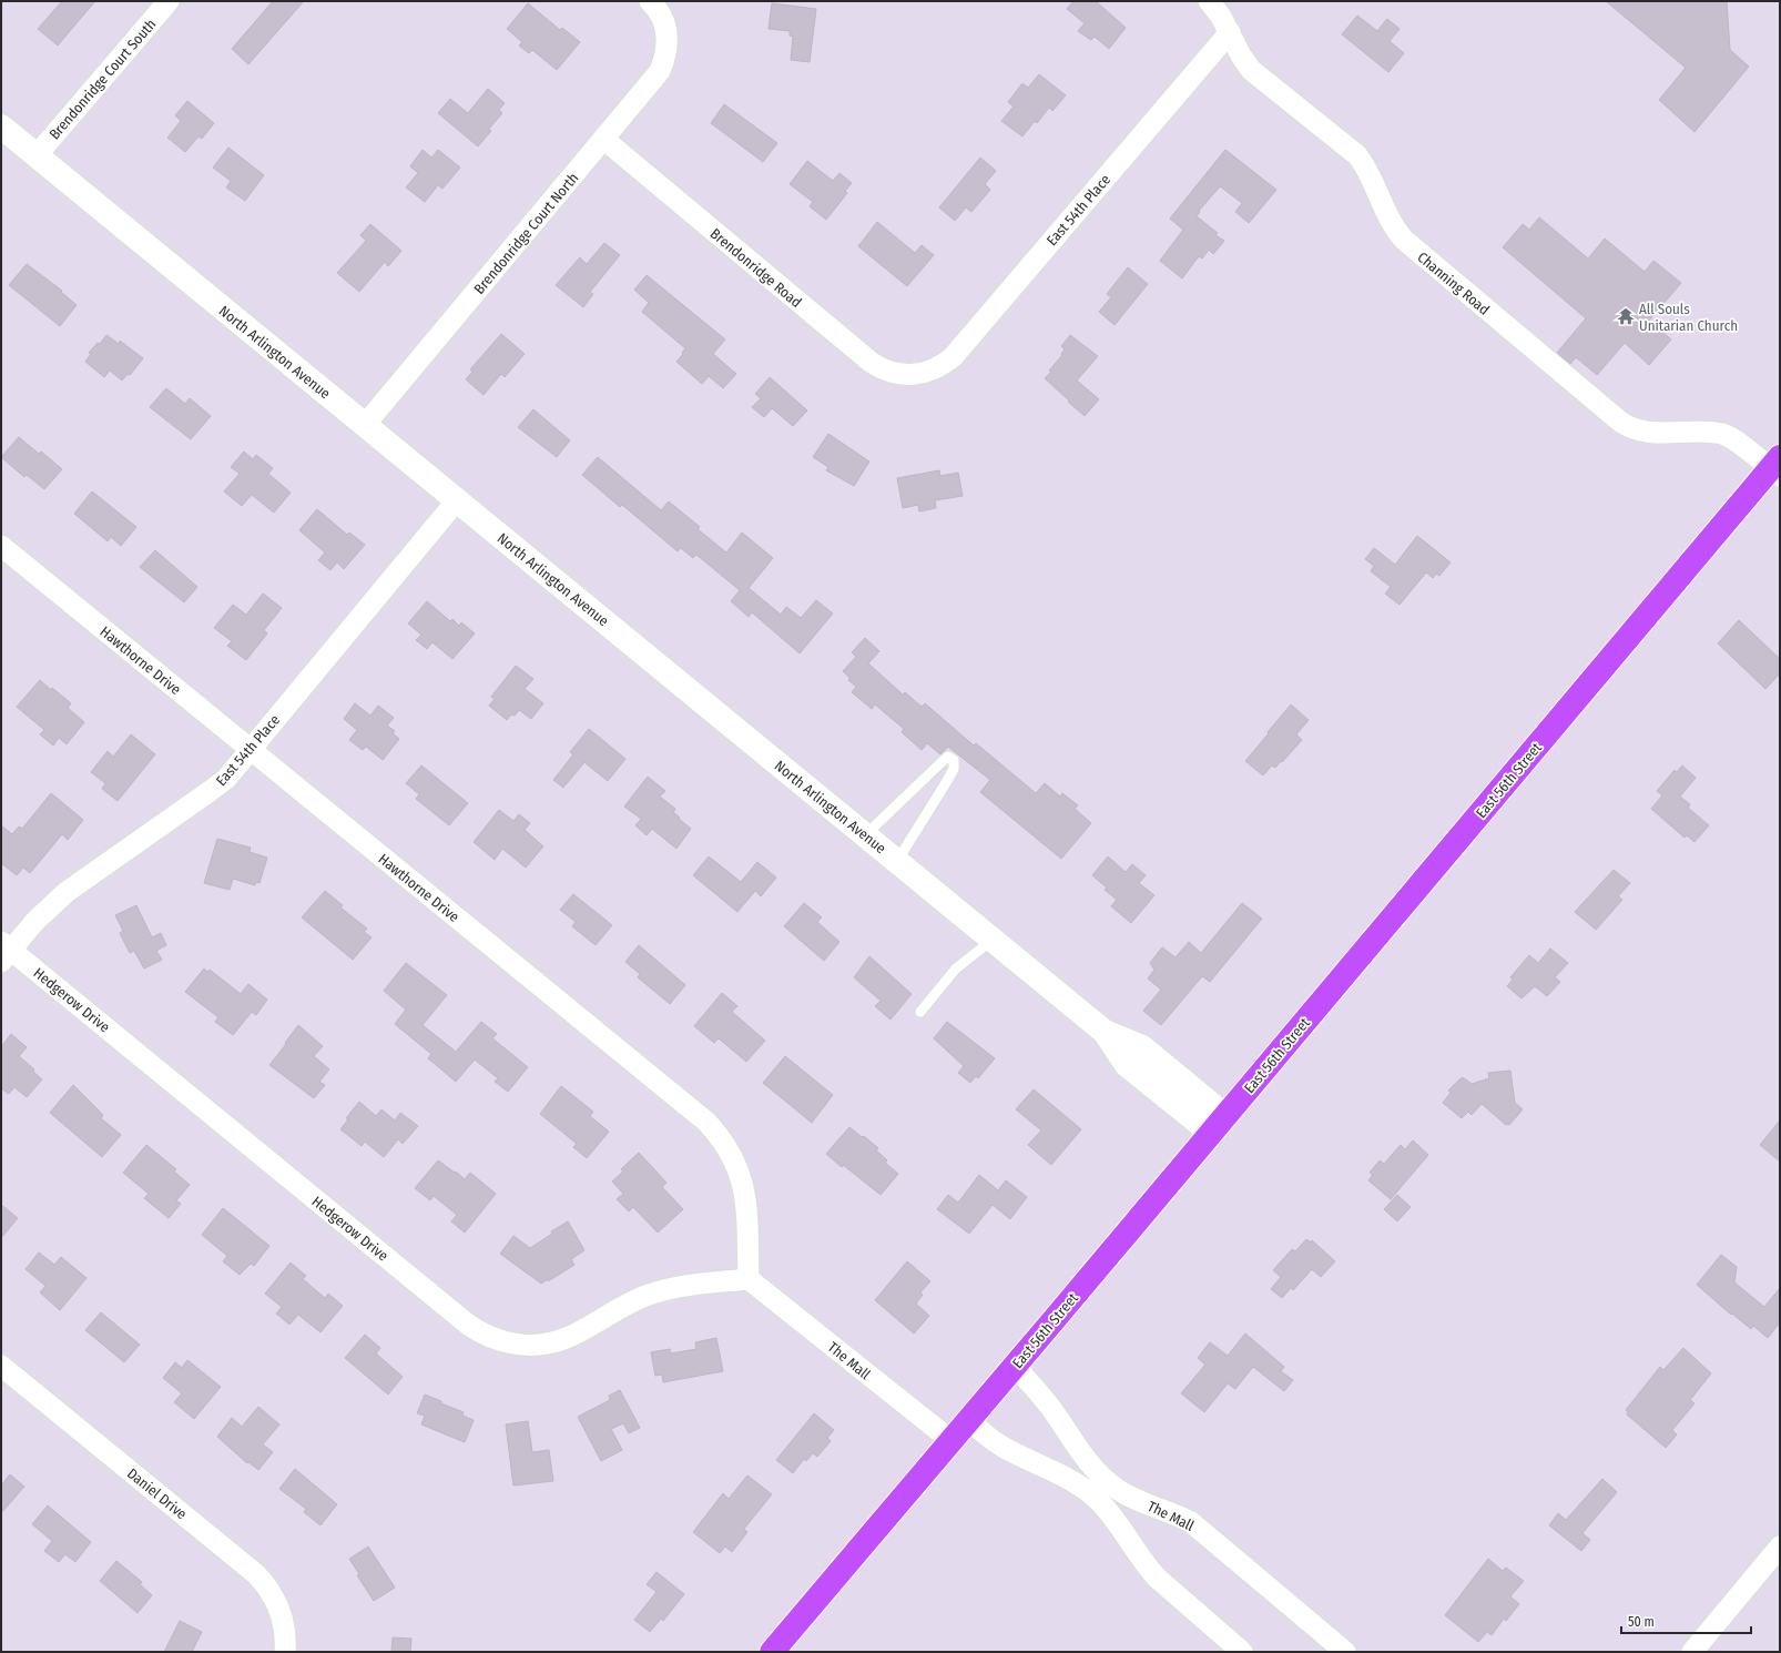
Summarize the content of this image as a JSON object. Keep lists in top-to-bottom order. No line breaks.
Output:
{"streets":{"main road":["North Arlington Avenue","East 56th Street"],"street":["Brendonridge Court South","East 54th Place","Brendonridge Court North","Brendonridge Road","Channing Road","Hawthorne Drive","Hedgerow Drive","The Mall","Daniel Drive"]},"crossings":[["Brendonridge Court South","North Arlington Avenue"],["East 54th Place","Brendonridge Road"],["East 54th Place","Channing Road"],["East 54th Place","North Arlington Avenue"],["East 54th Place","Hawthorne Drive"],["East 54th Place","Hedgerow Drive"],["Brendonridge Court North","Brendonridge Road"],["Brendonridge Court North","North Arlington Avenue"],["Channing Road","East 56th Street"],["North Arlington Avenue","East 56th Street"],["Hawthorne Drive","Hedgerow Drive"],["Hawthorne Drive","The Mall"],["East 56th Street","The Mall"],["Hedgerow Drive","The Mall"]],"places":{"temple":["All Souls Unitarian Church"]},"scale_bar":"50 m"}
